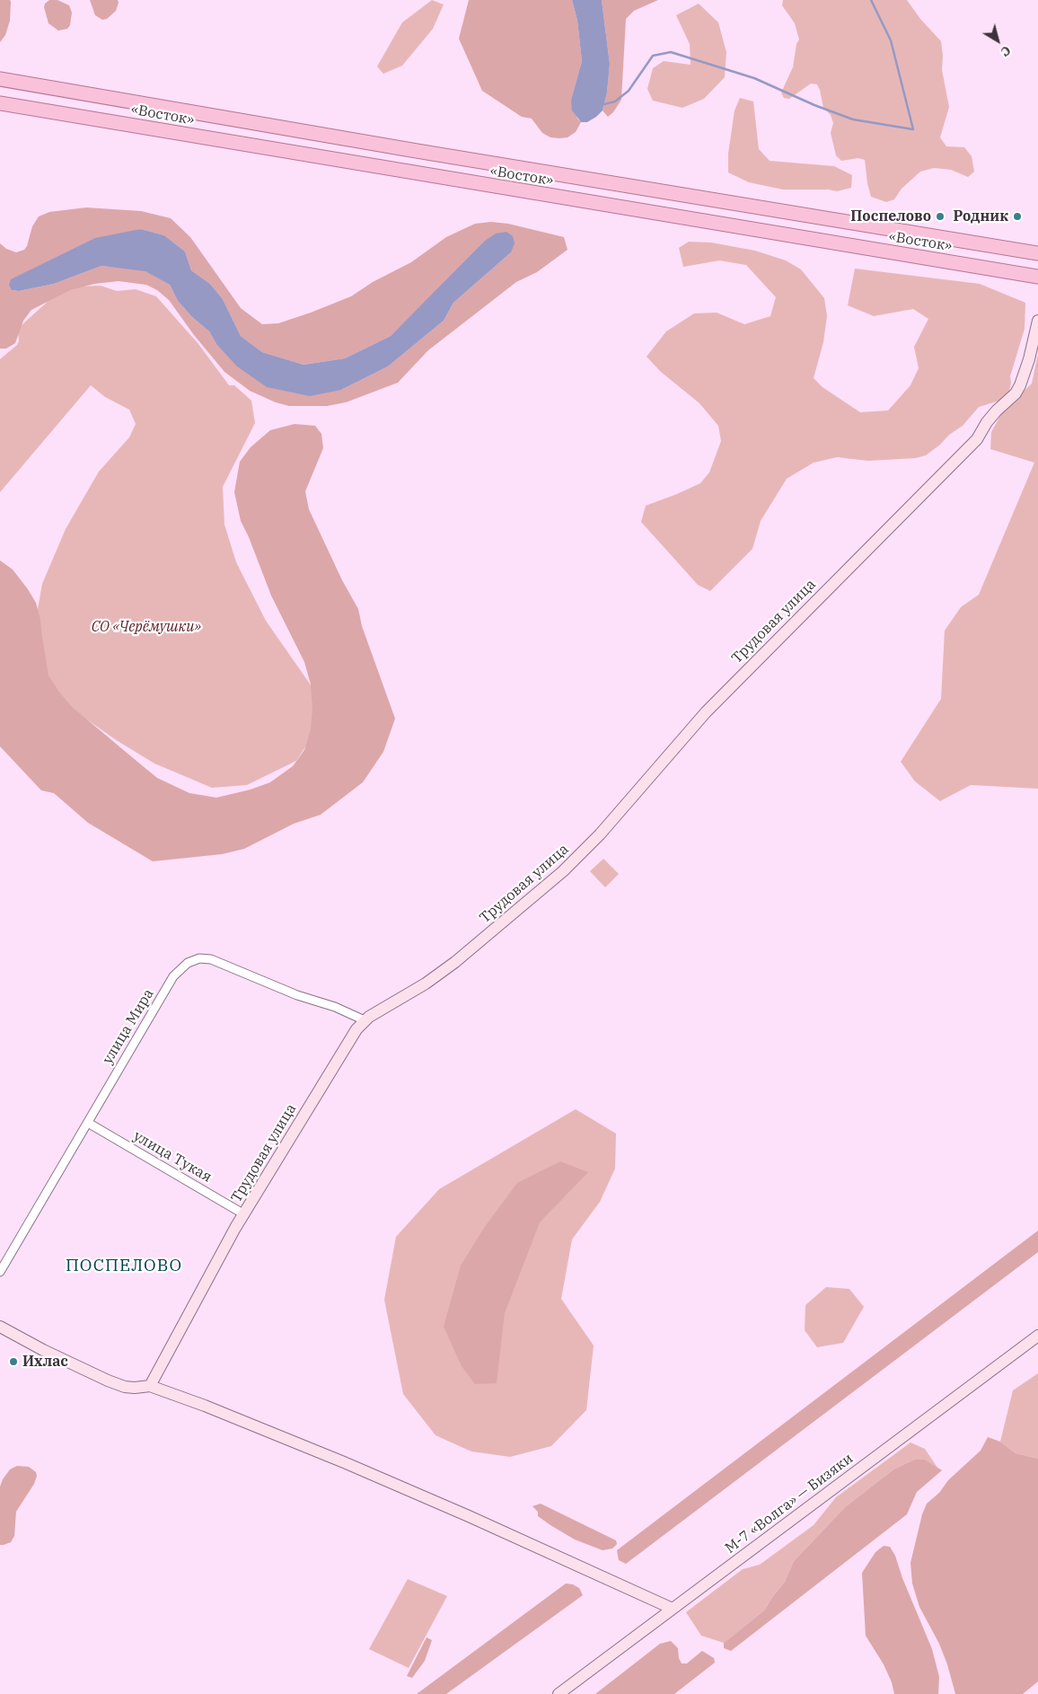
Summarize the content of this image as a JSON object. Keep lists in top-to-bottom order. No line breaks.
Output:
{"streets":{"main road":["«Восток»"],"street":["Трудовая улица","улица Мира","улица Тукая","М-7 «Волга» — Бизяки"]},"crossings":[["Трудовая улица","улица Мира"],["Трудовая улица","улица Тукая"],["улица Мира","улица Тукая"]],"districts":["ПОСПЕЛОВО"],"parks":["СО «Черёмушки»"],"places":["Поспелово","Родник","Ихлас"],"north":"bottom right"}
